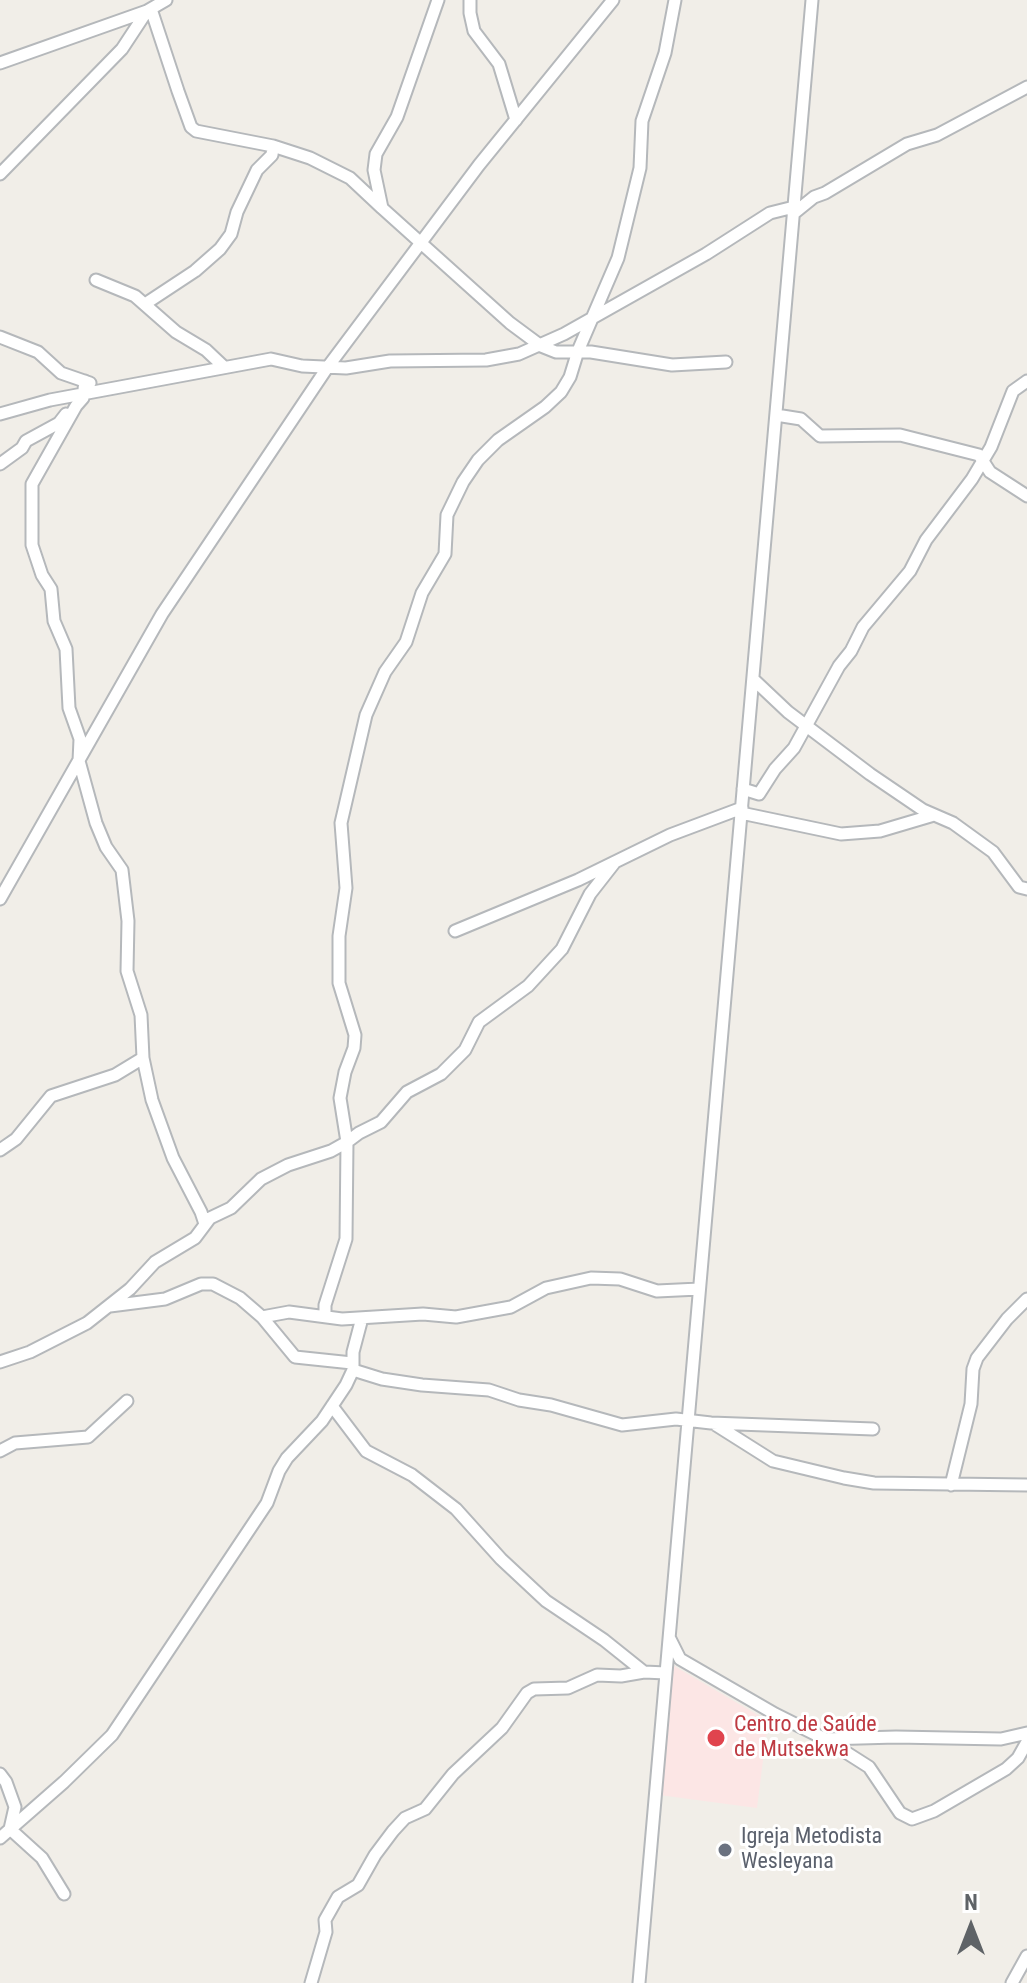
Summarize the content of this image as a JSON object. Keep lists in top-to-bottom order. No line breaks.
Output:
{"places":["Centro de Saúde de Mutsekwa","Igreja Metodista Wesleyana"],"north":"top"}
